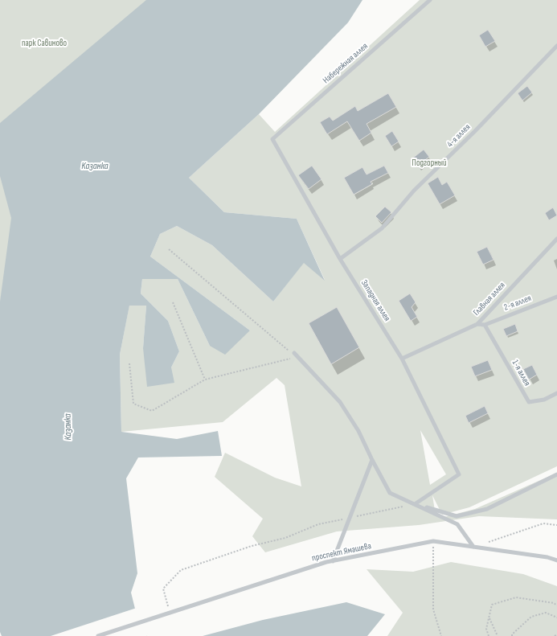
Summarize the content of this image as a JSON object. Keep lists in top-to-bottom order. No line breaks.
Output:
{"streets":{"lane":["Набережная аллея","4-я аллея","Главная аллея","Западная аллея","2-я аллея","1-я аллея","проспект Ямашева"]},"crossings":[["Набережная аллея","Западная аллея"],["4-я аллея","Западная аллея"],["Главная аллея","Западная аллея"],["2-я аллея","1-я аллея"]],"water":["Казанка"],"parks":["парк Савиново","Подгорный"]}
